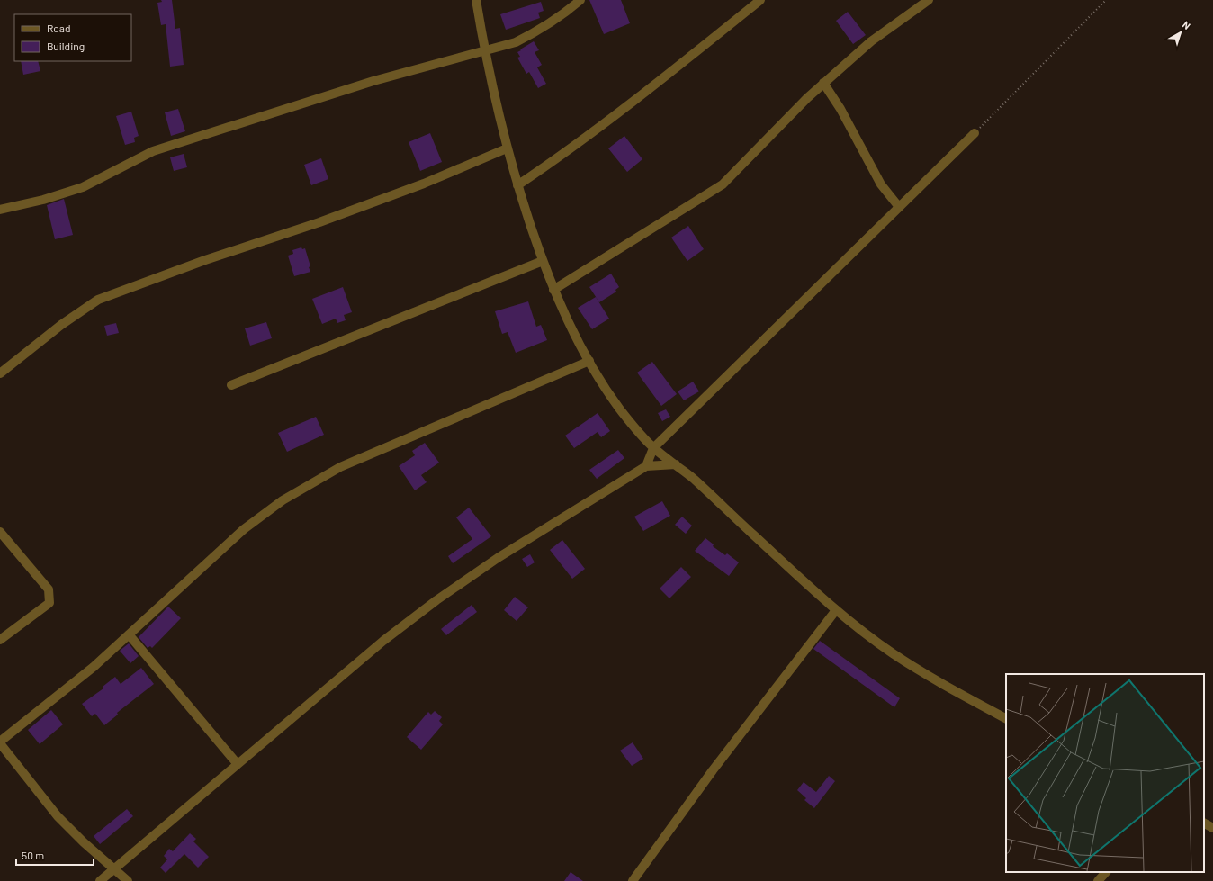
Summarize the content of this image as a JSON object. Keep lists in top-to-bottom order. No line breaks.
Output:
{"legend":["Road","Building"],"scale_bar":"50 m","north":"top right"}
